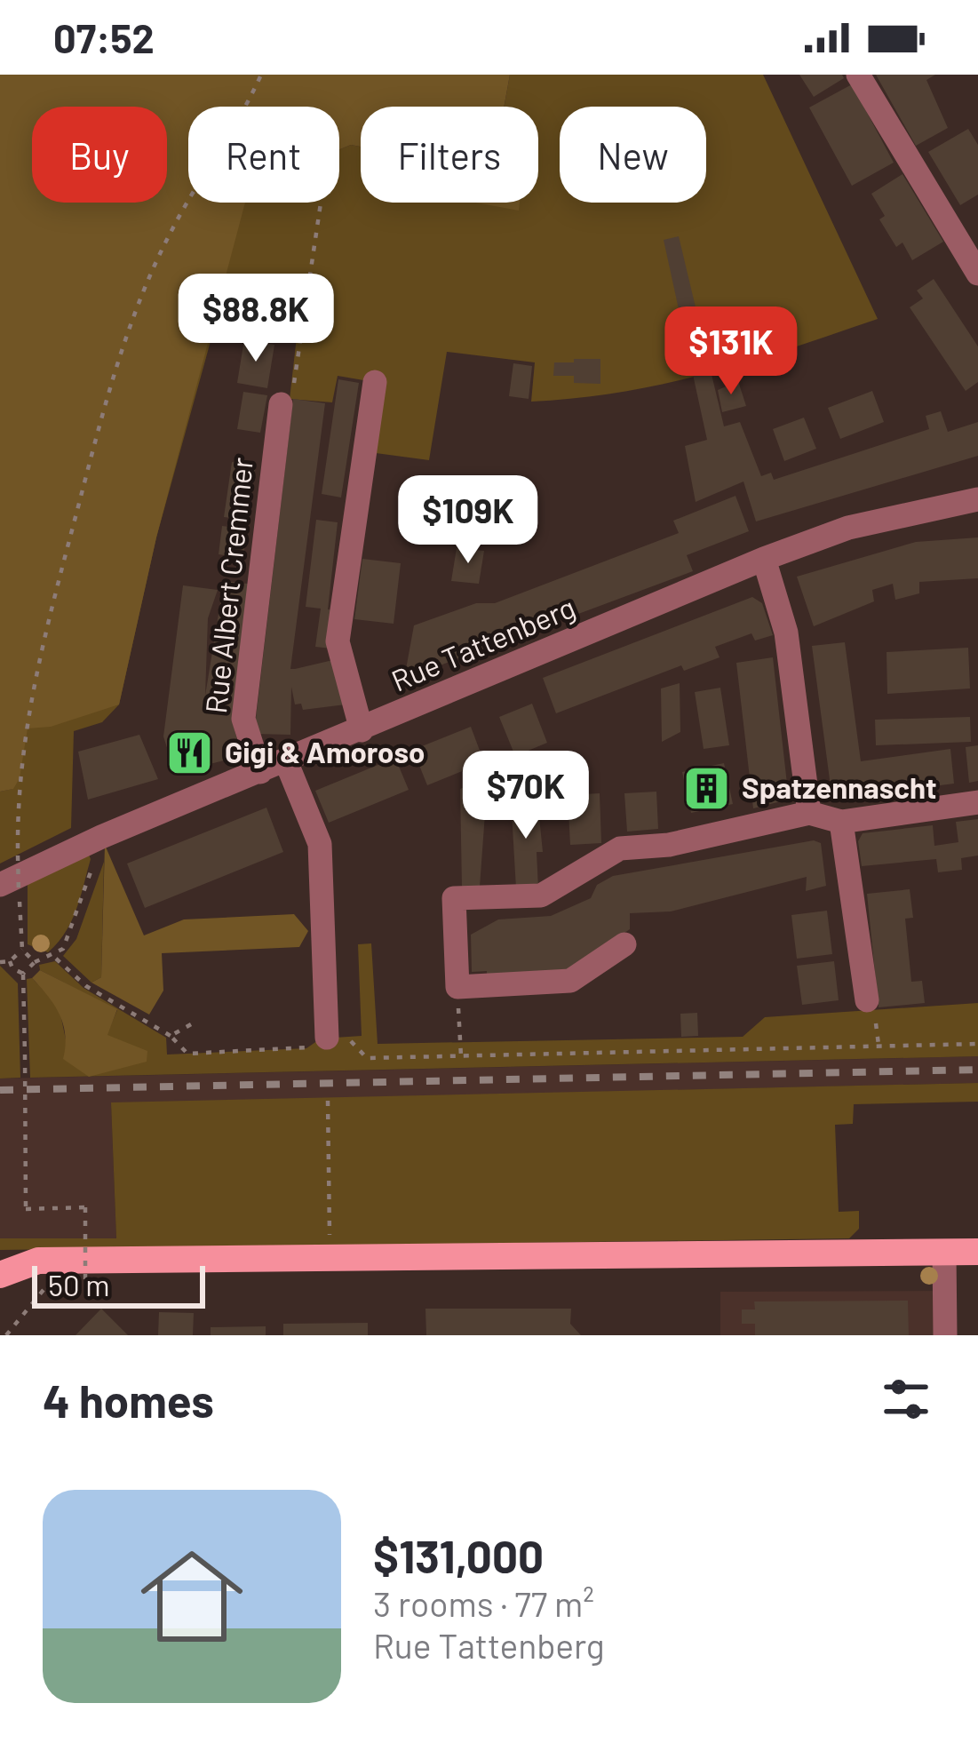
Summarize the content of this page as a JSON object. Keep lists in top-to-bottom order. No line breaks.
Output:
{"streets":{"street":["Rue Albert Cremmer","Rue Tattenberg"]},"crossings":[["Rue Albert Cremmer","Rue Tattenberg"]],"places":{"restaurant":["Gigi & Amoroso"],"building":["Spatzennascht"]},"scale_bar":"50 m","page":{"status":"07:52","chip":["Buy","Rent","Filters","New"],"price":["$88.8K","$131K","$109K","$70K"],"scale":"50 m","heading":"4 homes","list":[{"name":"$131,000","note":"3 rooms · 77 m² · Rue Tattenberg"}]}}
